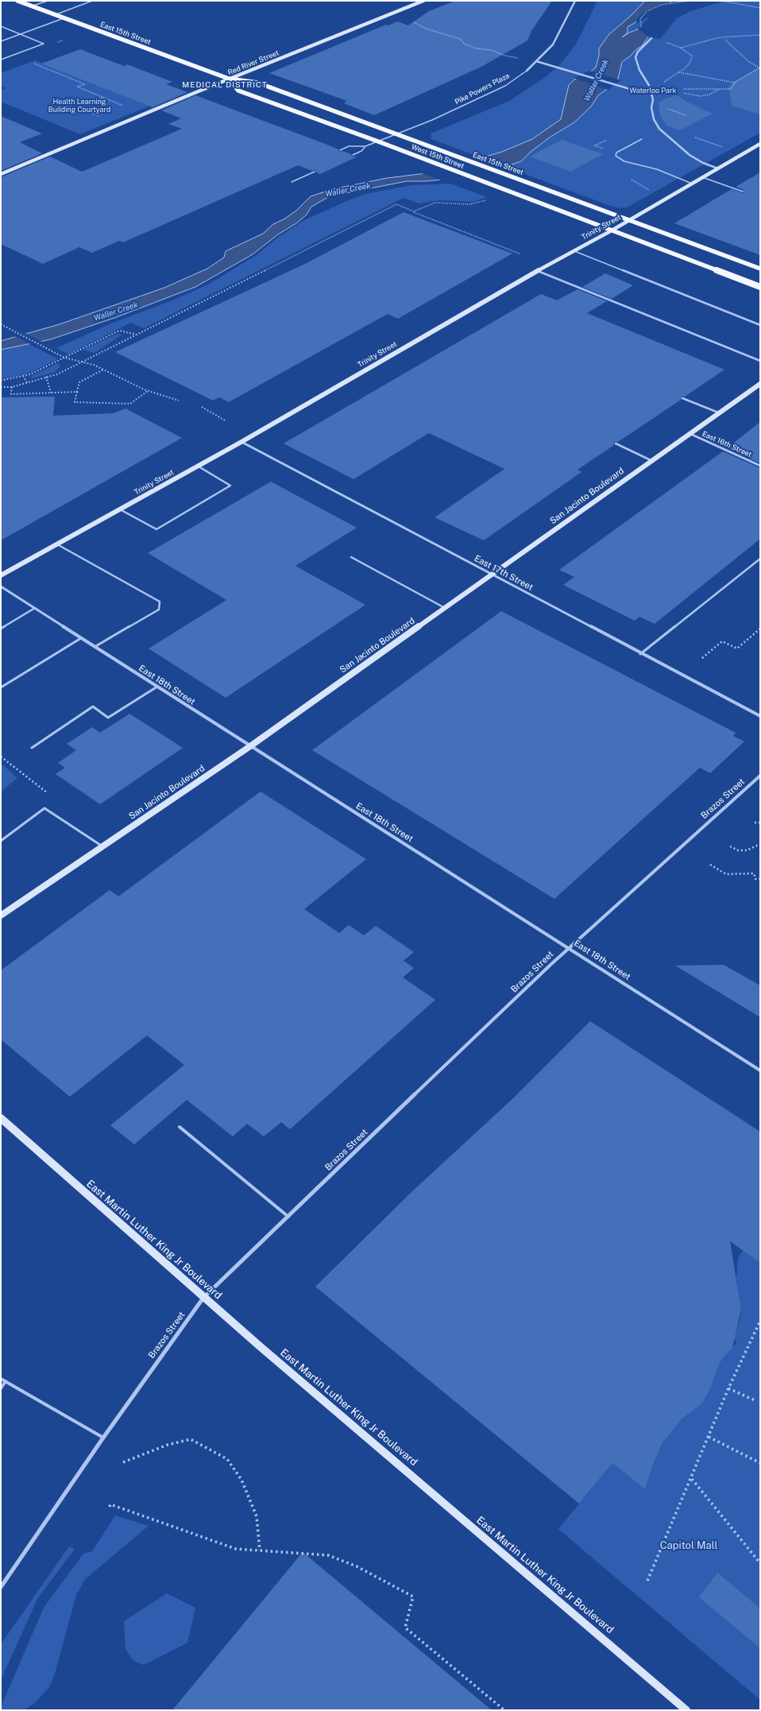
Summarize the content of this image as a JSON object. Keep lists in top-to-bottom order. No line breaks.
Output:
{"streets":{"main road":["East 15th Street","Red River Street","West 15th Street","Trinity Street","San Jacinto Boulevard","East Martin Luther King Jr Boulevard"],"street":["Pike Powers Plaza","East 16th Street","East 17th Street","East 18th Street","Brazos Street"]},"crossings":[["East 15th Street","Red River Street"],["East 15th Street","Pike Powers Plaza"],["East 15th Street","West 15th Street"],["East 15th Street","Trinity Street"],["Pike Powers Plaza","West 15th Street"],["West 15th Street","Trinity Street"],["Trinity Street","East 17th Street"],["East 16th Street","San Jacinto Boulevard"],["San Jacinto Boulevard","East 17th Street"],["San Jacinto Boulevard","East 18th Street"],["East 18th Street","Brazos Street"],["Brazos Street","East Martin Luther King Jr Boulevard"]],"districts":["MEDICAL DISTRICT"],"water":["Waller Creek"],"parks":["Waterloo Park","Health Learning Building Courtyard","Capitol Mall"]}
